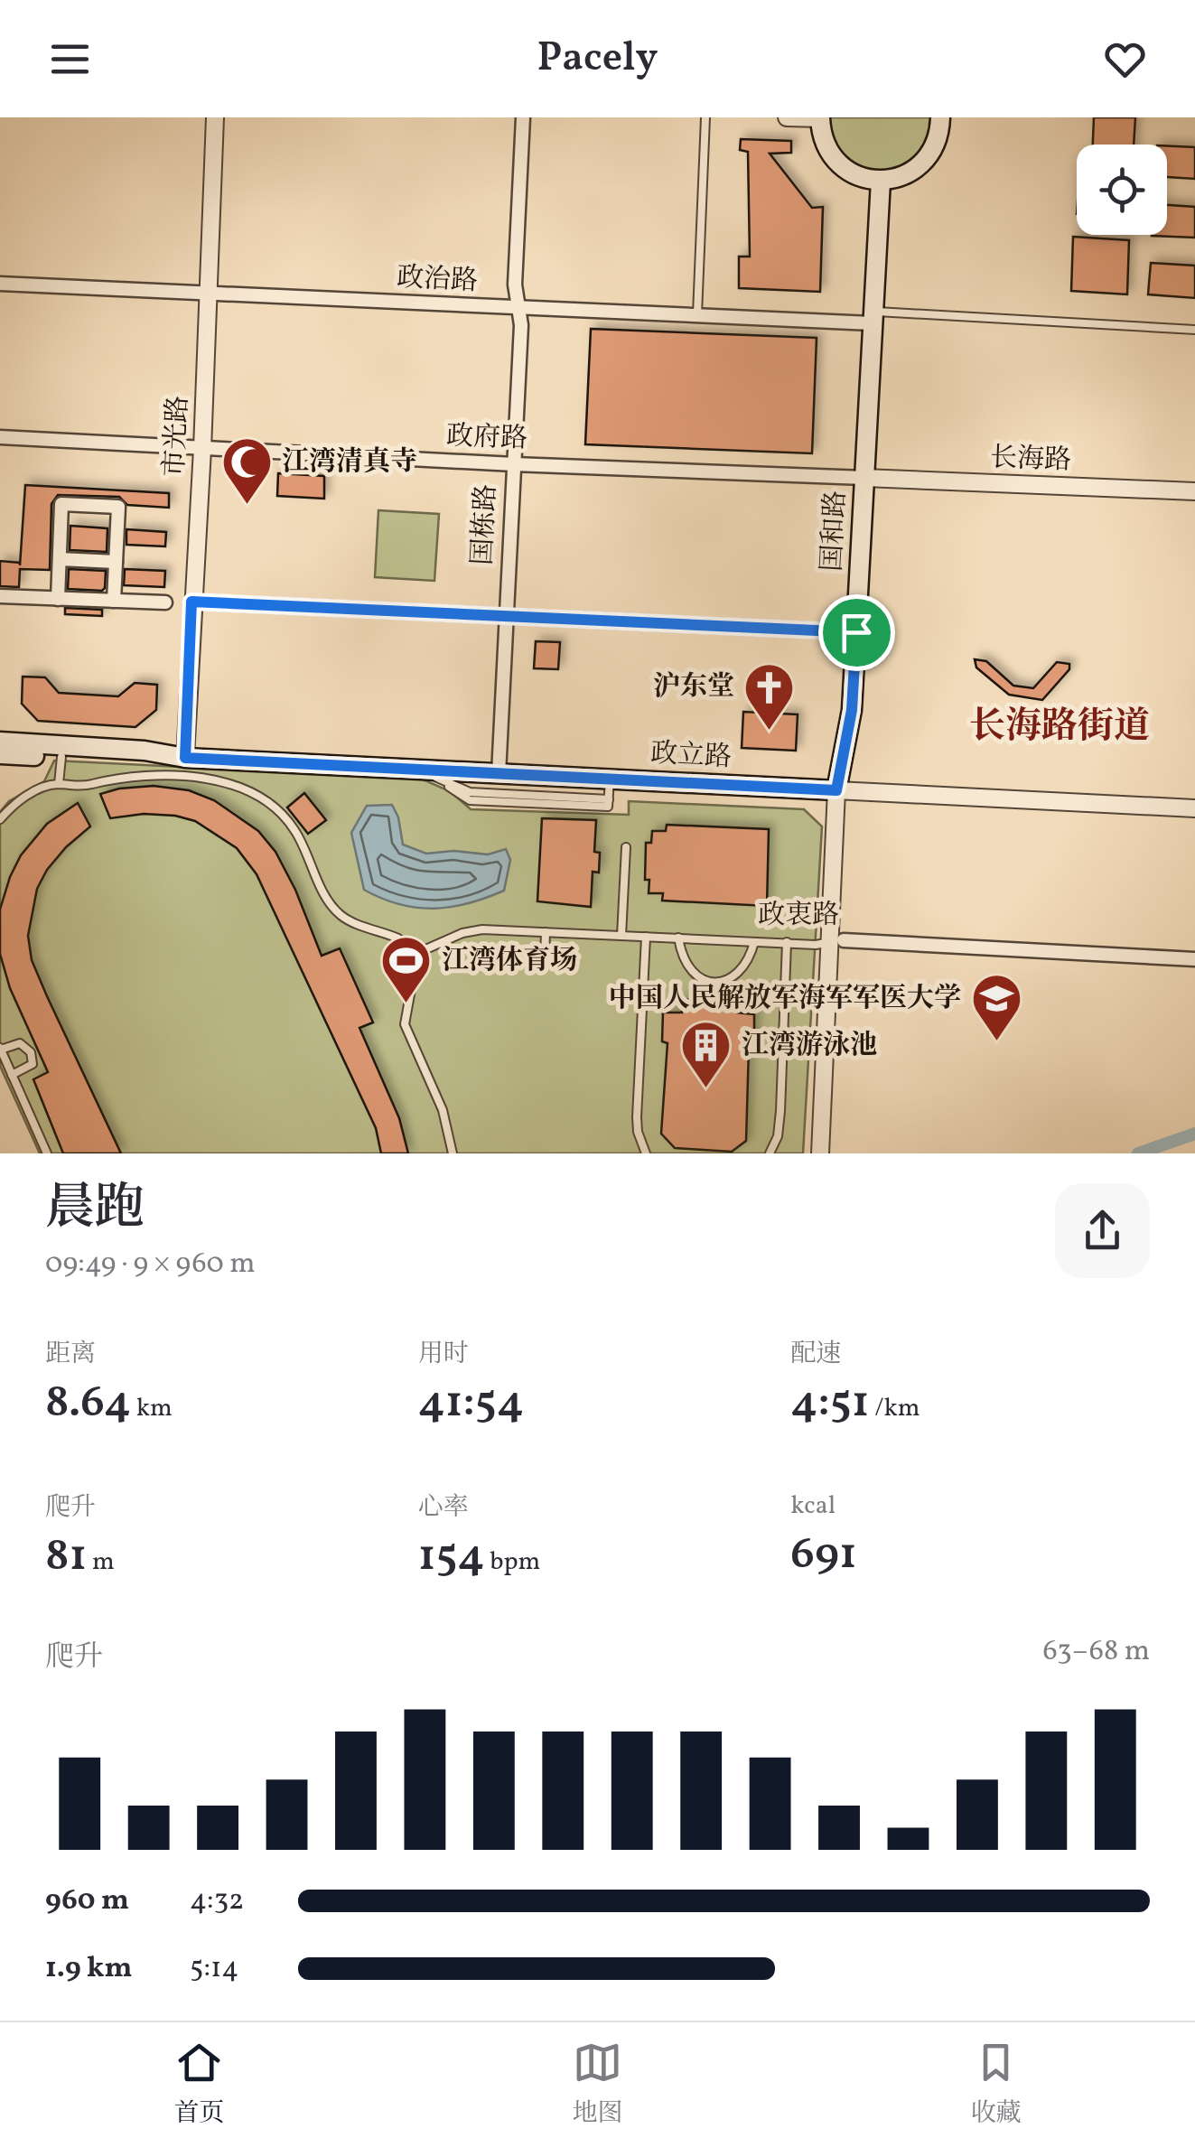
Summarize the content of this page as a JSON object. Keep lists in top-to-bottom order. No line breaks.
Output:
{"streets":{"main road":["国和路","政立路"],"street":["政治路","市光路","政府路","长海路","国栋路","政衷路"]},"crossings":[["政治路","市光路"],["政治路","国栋路"],["政治路","国和路"],["市光路","政府路"],["市光路","政立路"],["政府路","长海路"],["政府路","国栋路"],["政府路","国和路"],["长海路","国和路"],["国栋路","政立路"],["国和路","政立路"],["国和路","政衷路"]],"districts":["长海路街道"],"places":{"mosque":["江湾清真寺"],"church":["沪东堂"],"sports":["江湾体育场"],"school or university":["中国人民解放军海军军医大学"],"building":["江湾游泳池"]},"page":{"header":"Pacely","heading":["晨跑","09:49 · 9 × 960 m"],"stats":[["距离","8.64 km"],["用时","41:54"],["配速","4:51 /km"],["爬升","81 m"],["心率","154 bpm"],["kcal","691"]],"chart":["爬升","63–68 m"],"list":[{"name":"960 m","note":"4:32"},{"name":"1.9 km","note":"5:14"}],"tabs":["首页","地图","收藏"]}}
